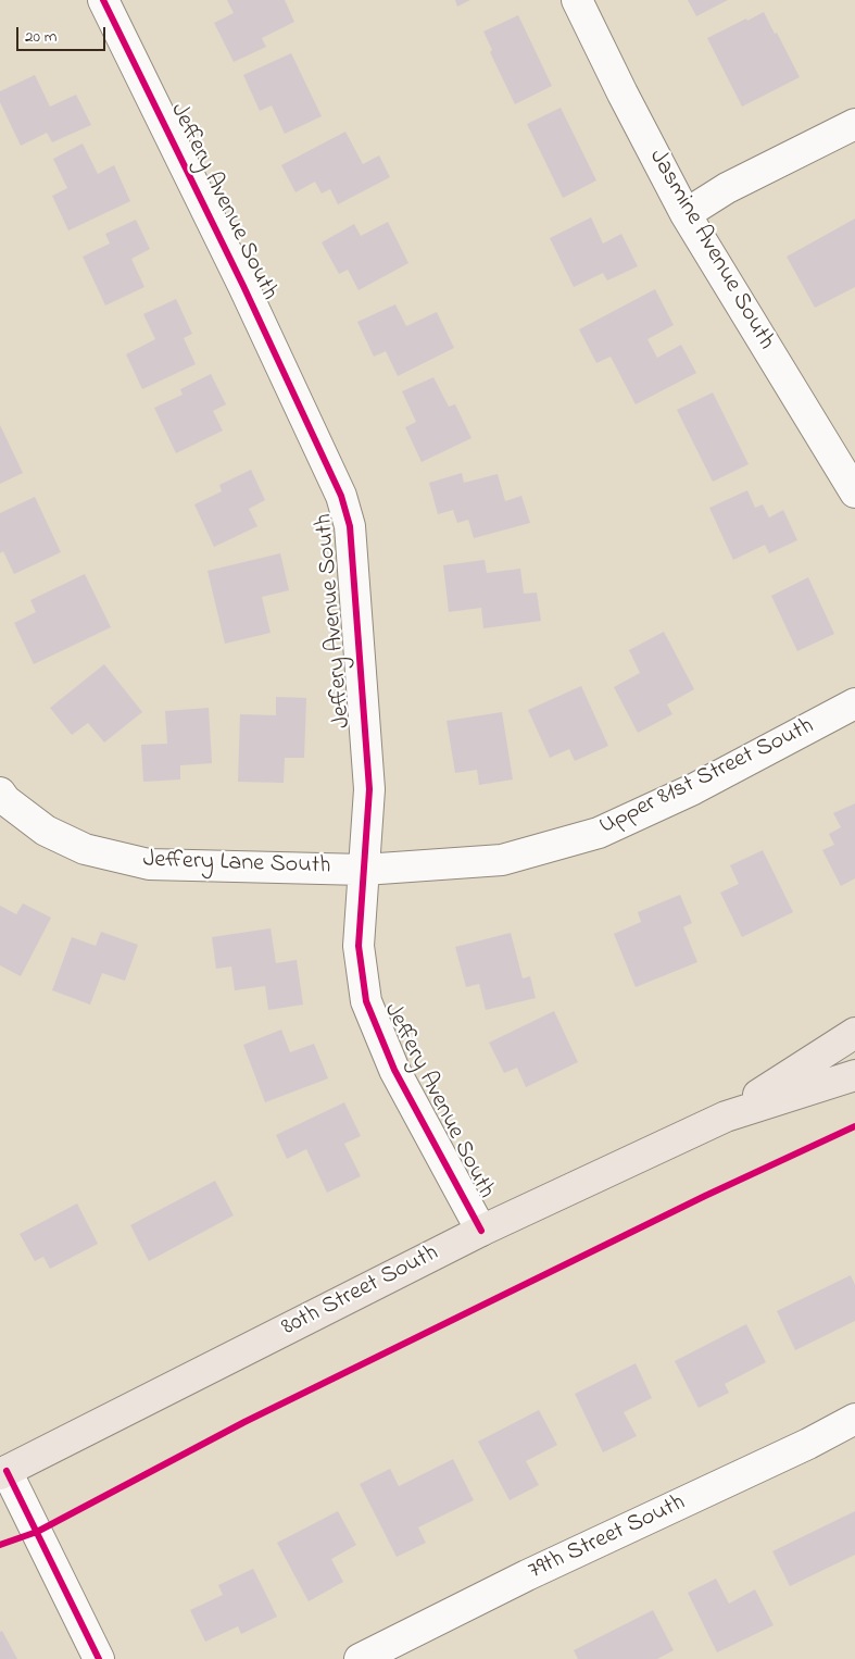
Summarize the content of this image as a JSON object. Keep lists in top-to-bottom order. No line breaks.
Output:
{"streets":{"main road":["80th Street South"],"street":["Jeffery Avenue South","Jasmine Avenue South","Upper 81st Street South","Jeffery Lane South","79th Street South"]},"crossings":[["Jeffery Avenue South","Upper 81st Street South"],["Jeffery Avenue South","Jeffery Lane South"],["Jeffery Avenue South","80th Street South"],["Upper 81st Street South","Jeffery Lane South"]],"scale_bar":"20 m"}
